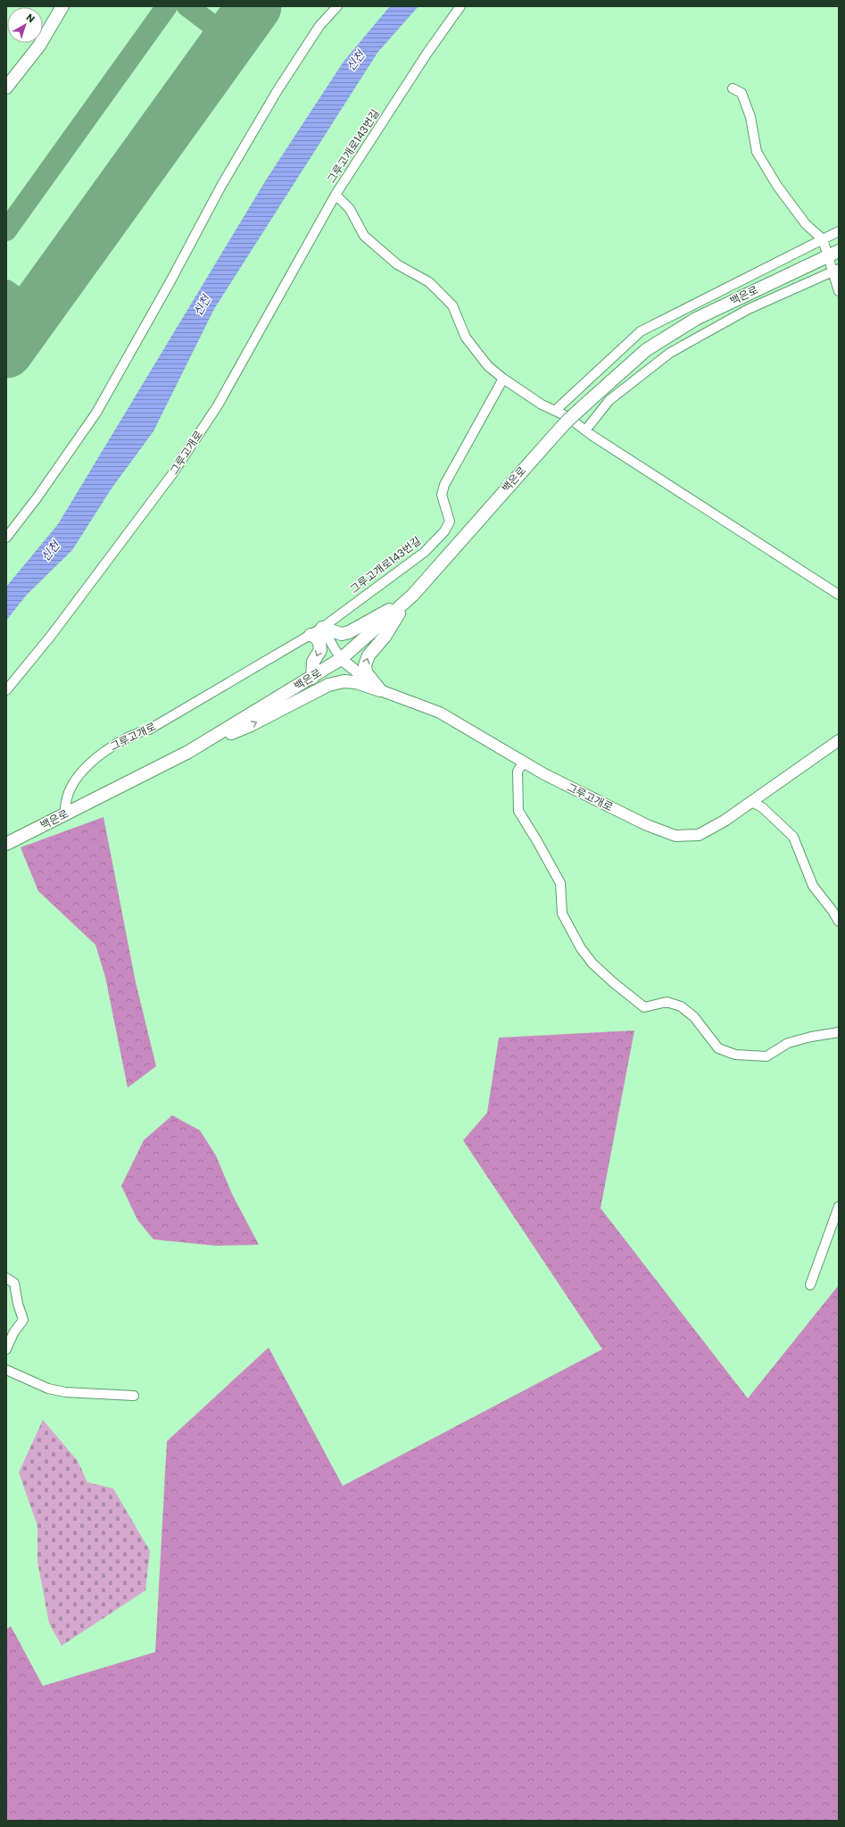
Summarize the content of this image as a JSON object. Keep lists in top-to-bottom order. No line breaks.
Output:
{"streets":{"main road":["백은로"],"street":["그루고개로143번길","그루고개로"]},"crossings":[["그루고개로143번길","그루고개로"],["백은로","그루고개로"]],"water":["신천"],"north":"top right"}
